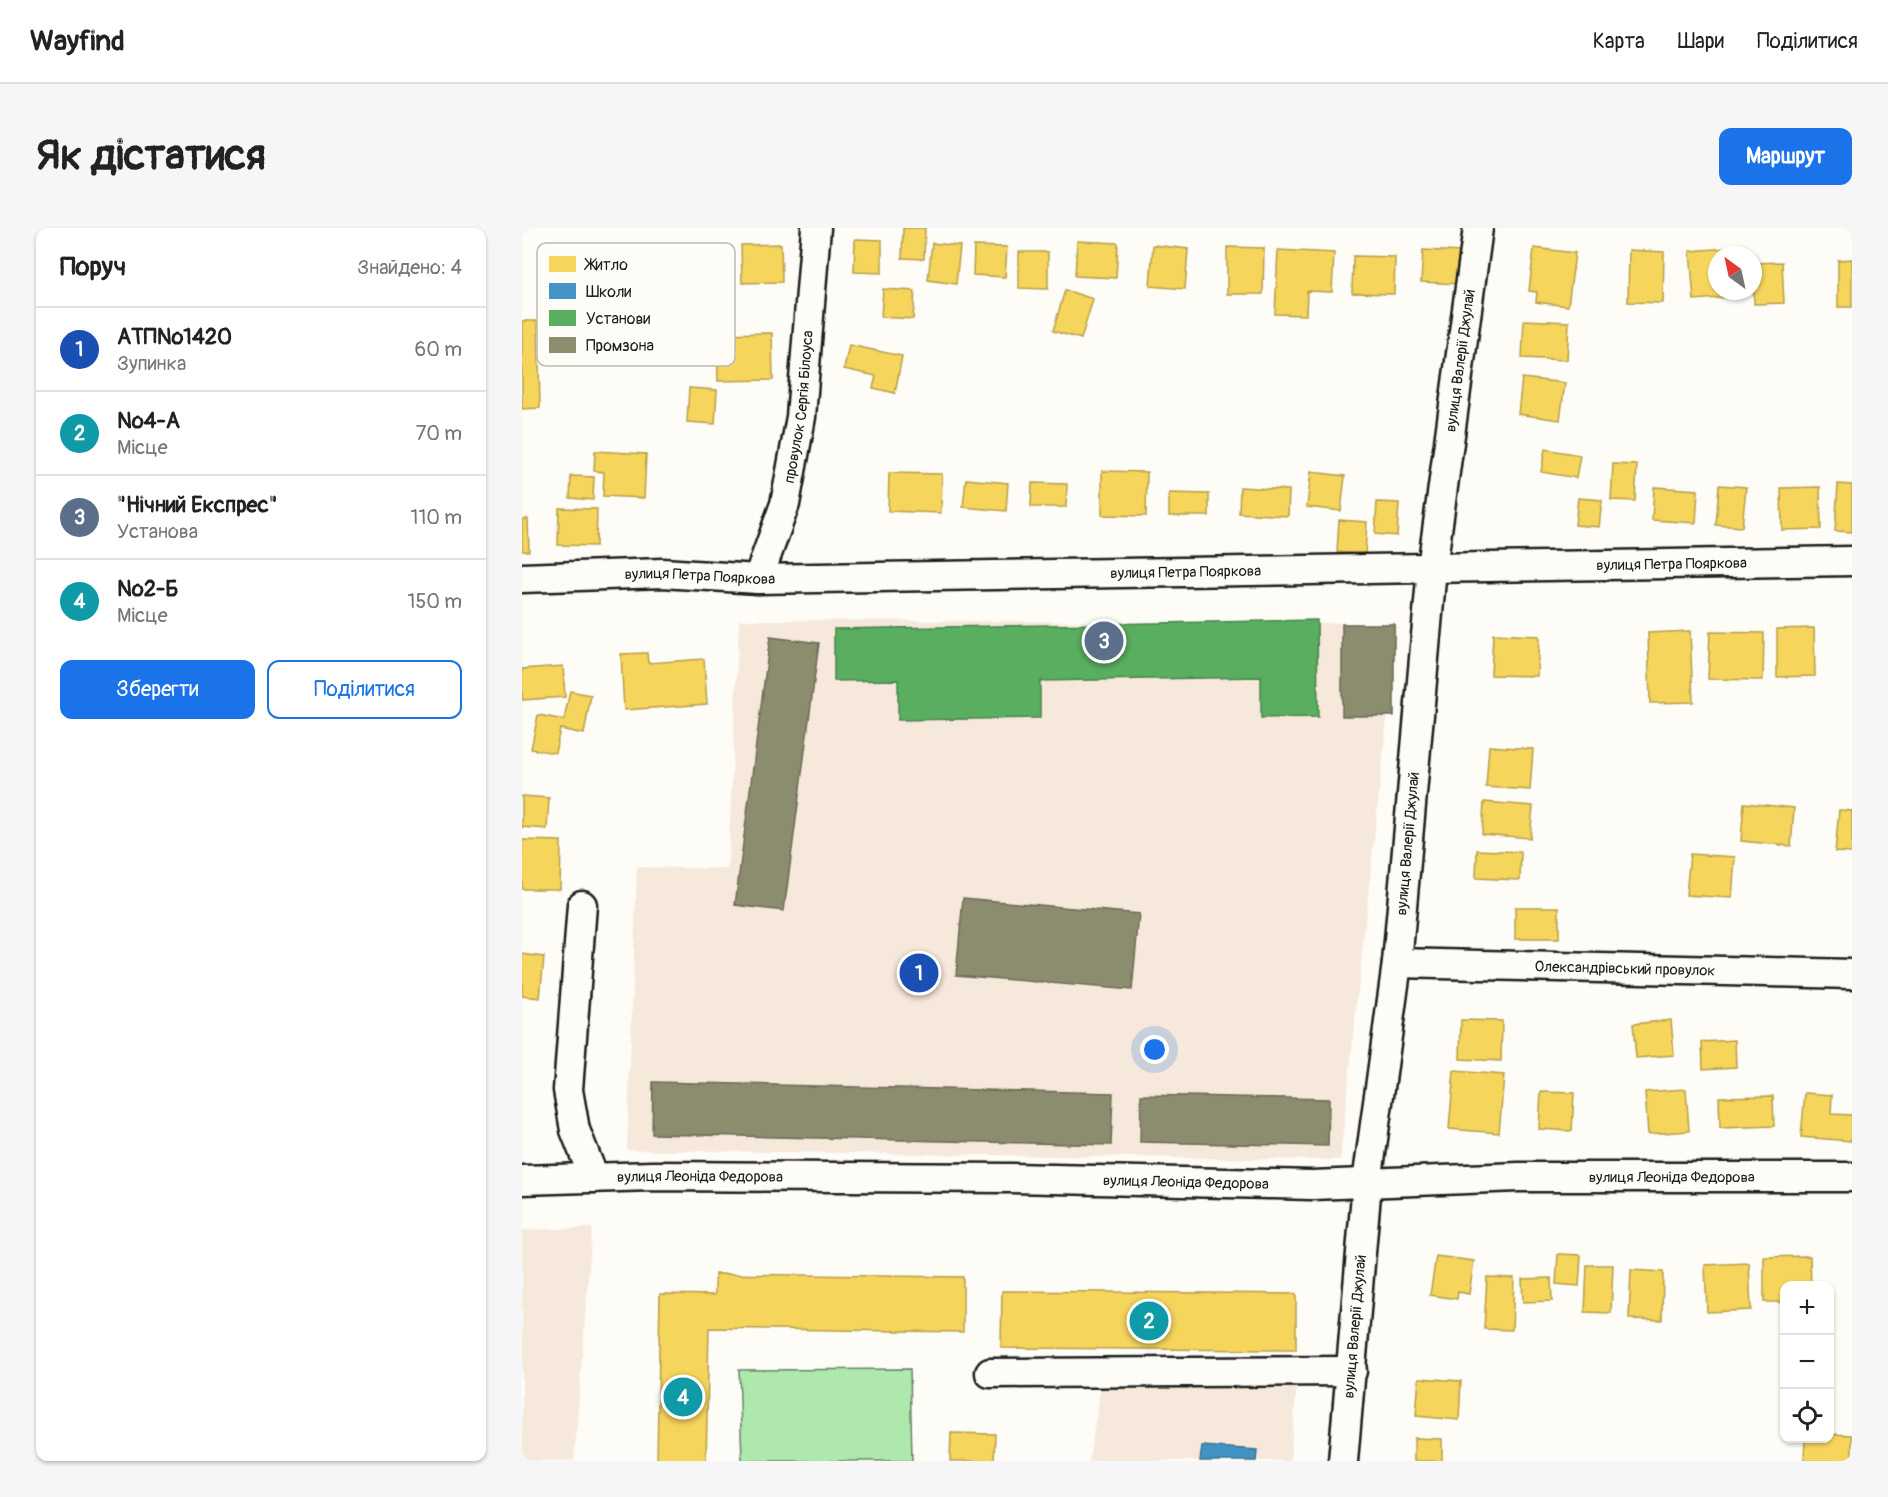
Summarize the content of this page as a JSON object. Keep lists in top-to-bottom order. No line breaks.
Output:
{"streets":{"street":["вулиця Валерії Джулай","провулок Сергія Білоуса","вулиця Петра Пояркова","Олександрівський провулок","вулиця Леоніда Федорова"]},"crossings":[["вулиця Валерії Джулай","вулиця Петра Пояркова"],["вулиця Валерії Джулай","Олександрівський провулок"],["вулиця Валерії Джулай","вулиця Леоніда Федорова"],["провулок Сергія Білоуса","вулиця Петра Пояркова"]],"legend":["Житло","Школи","Установи","Промзона"],"north":"top left","page":{"header":"Wayfind","nav":["Карта","Шари","Поділитися"],"buttons":["Маршрут",["Зберегти","Поділитися"]],"title":"Як дістатися","heading":["Поруч","Знайдено: 4"],"list":[{"mark":"1","name":"АТП№1420","note":"Зупинка","value":"60 m"},{"mark":"2","name":"№4-А","note":"Місце","value":"70 m"},{"mark":"3","name":"\"Нічний Експрес\"","note":"Установа","value":"110 m"},{"mark":"4","name":"№2-Б","note":"Місце","value":"150 m"}],"pins":["3","1","2","4"],"map_buttons":["+","−"]}}
